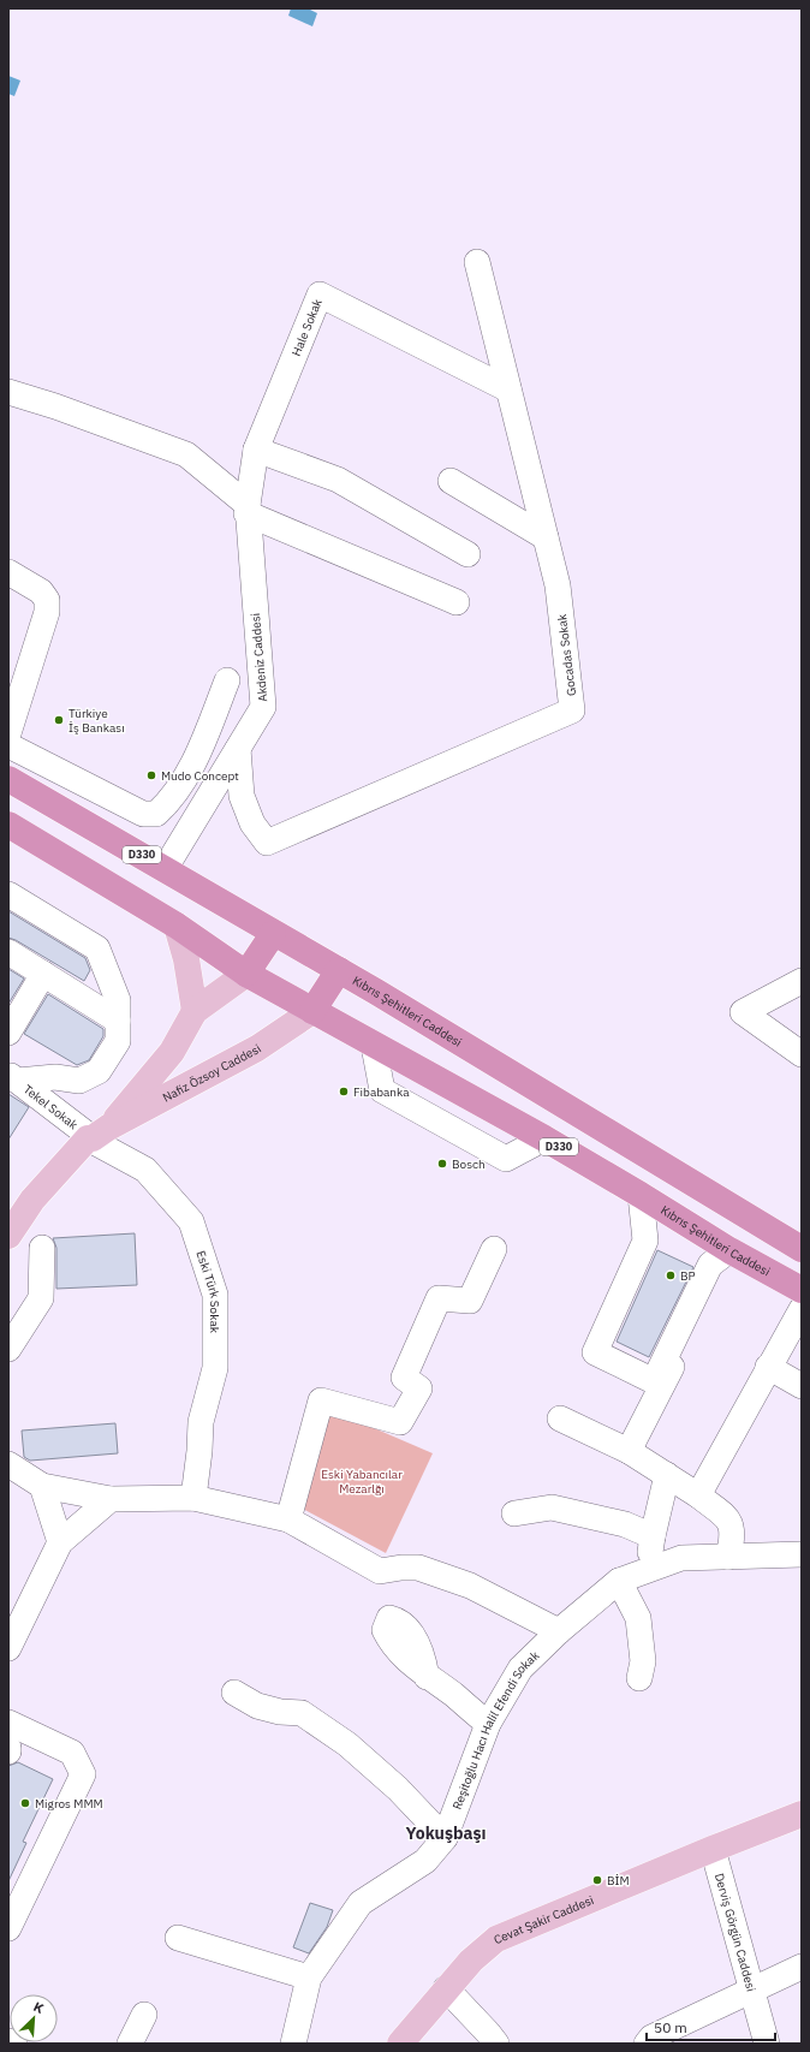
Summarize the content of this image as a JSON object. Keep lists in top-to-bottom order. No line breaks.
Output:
{"streets":{"highway":["D330","Kıbrıs Şehitleri Caddesi"],"main road":["Nafiz Özsoy Caddesi","Cevat Şakir Caddesi"],"street":["Hale Sokak","Gocadas Sokak","Akdeniz Caddesi","Tekel Sokak","Eski Türk Sokak","Reşitoğlu Hacı Halil Efendi Sokak","Derviş Görgün Caddesi"]},"crossings":[["Hale Sokak","Gocadas Sokak"],["Hale Sokak","Akdeniz Caddesi"],["Gocadas Sokak","Akdeniz Caddesi"],["Akdeniz Caddesi","Kıbrıs Şehitleri Caddesi"],["Kıbrıs Şehitleri Caddesi","Nafiz Özsoy Caddesi"],["Nafiz Özsoy Caddesi","Tekel Sokak"],["Nafiz Özsoy Caddesi","Eski Türk Sokak"],["Tekel Sokak","Eski Türk Sokak"],["Cevat Şakir Caddesi","Derviş Görgün Caddesi"]],"districts":["Yokuşbaşı"],"parks":["Eski Yabancılar Mezarlğı"],"places":["Türkiye İş Bankası","Mudo Concept","Fibabanka","Bosch","BP","Migros MMM","BİM"],"scale_bar":"50 m","north":"top right"}
